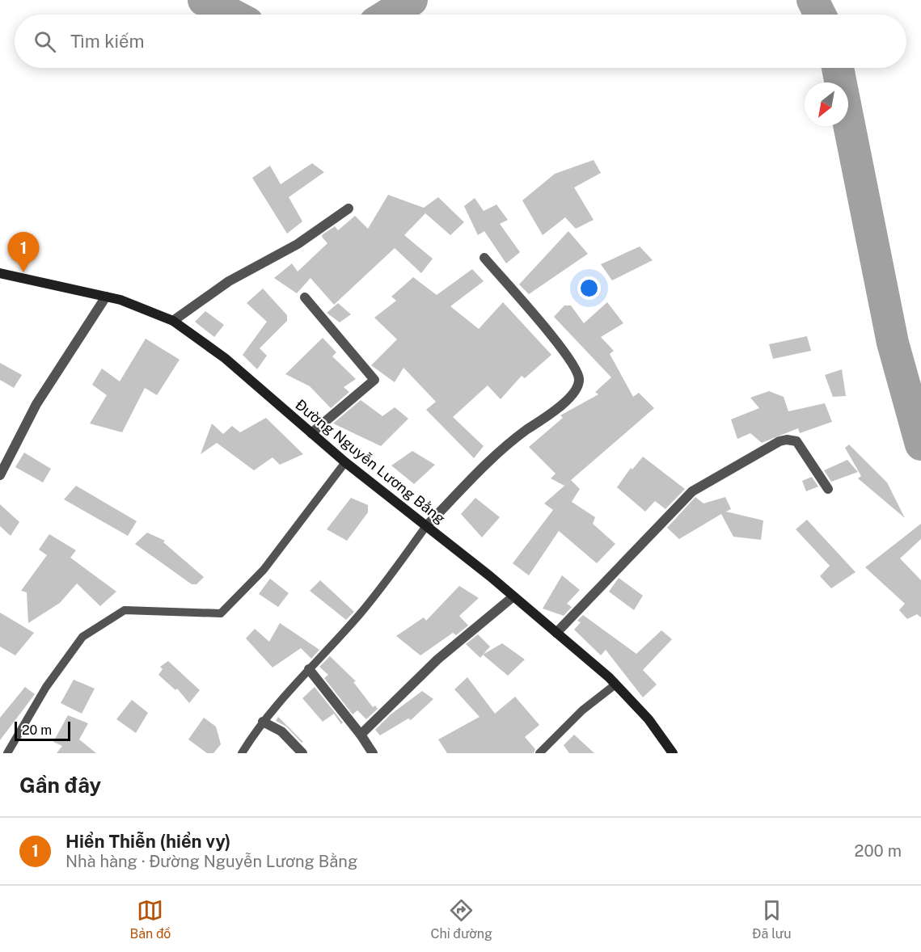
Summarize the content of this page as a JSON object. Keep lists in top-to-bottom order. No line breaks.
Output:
{"streets":{"street":["Đường Nguyễn Lương Bằng"]},"scale_bar":"20 m","north":"bottom left","page":{"search":"Tìm kiếm","pins":"1","scale":"20 m","heading":"Gần đây","list":[{"mark":"1","name":"Hiển Thiễn (hiển vy)","note":"Nhà hàng · Đường Nguyễn Lương Bằng","value":"200 m"}],"nav":["Bản đồ","Chỉ đường","Đã lưu"]}}
